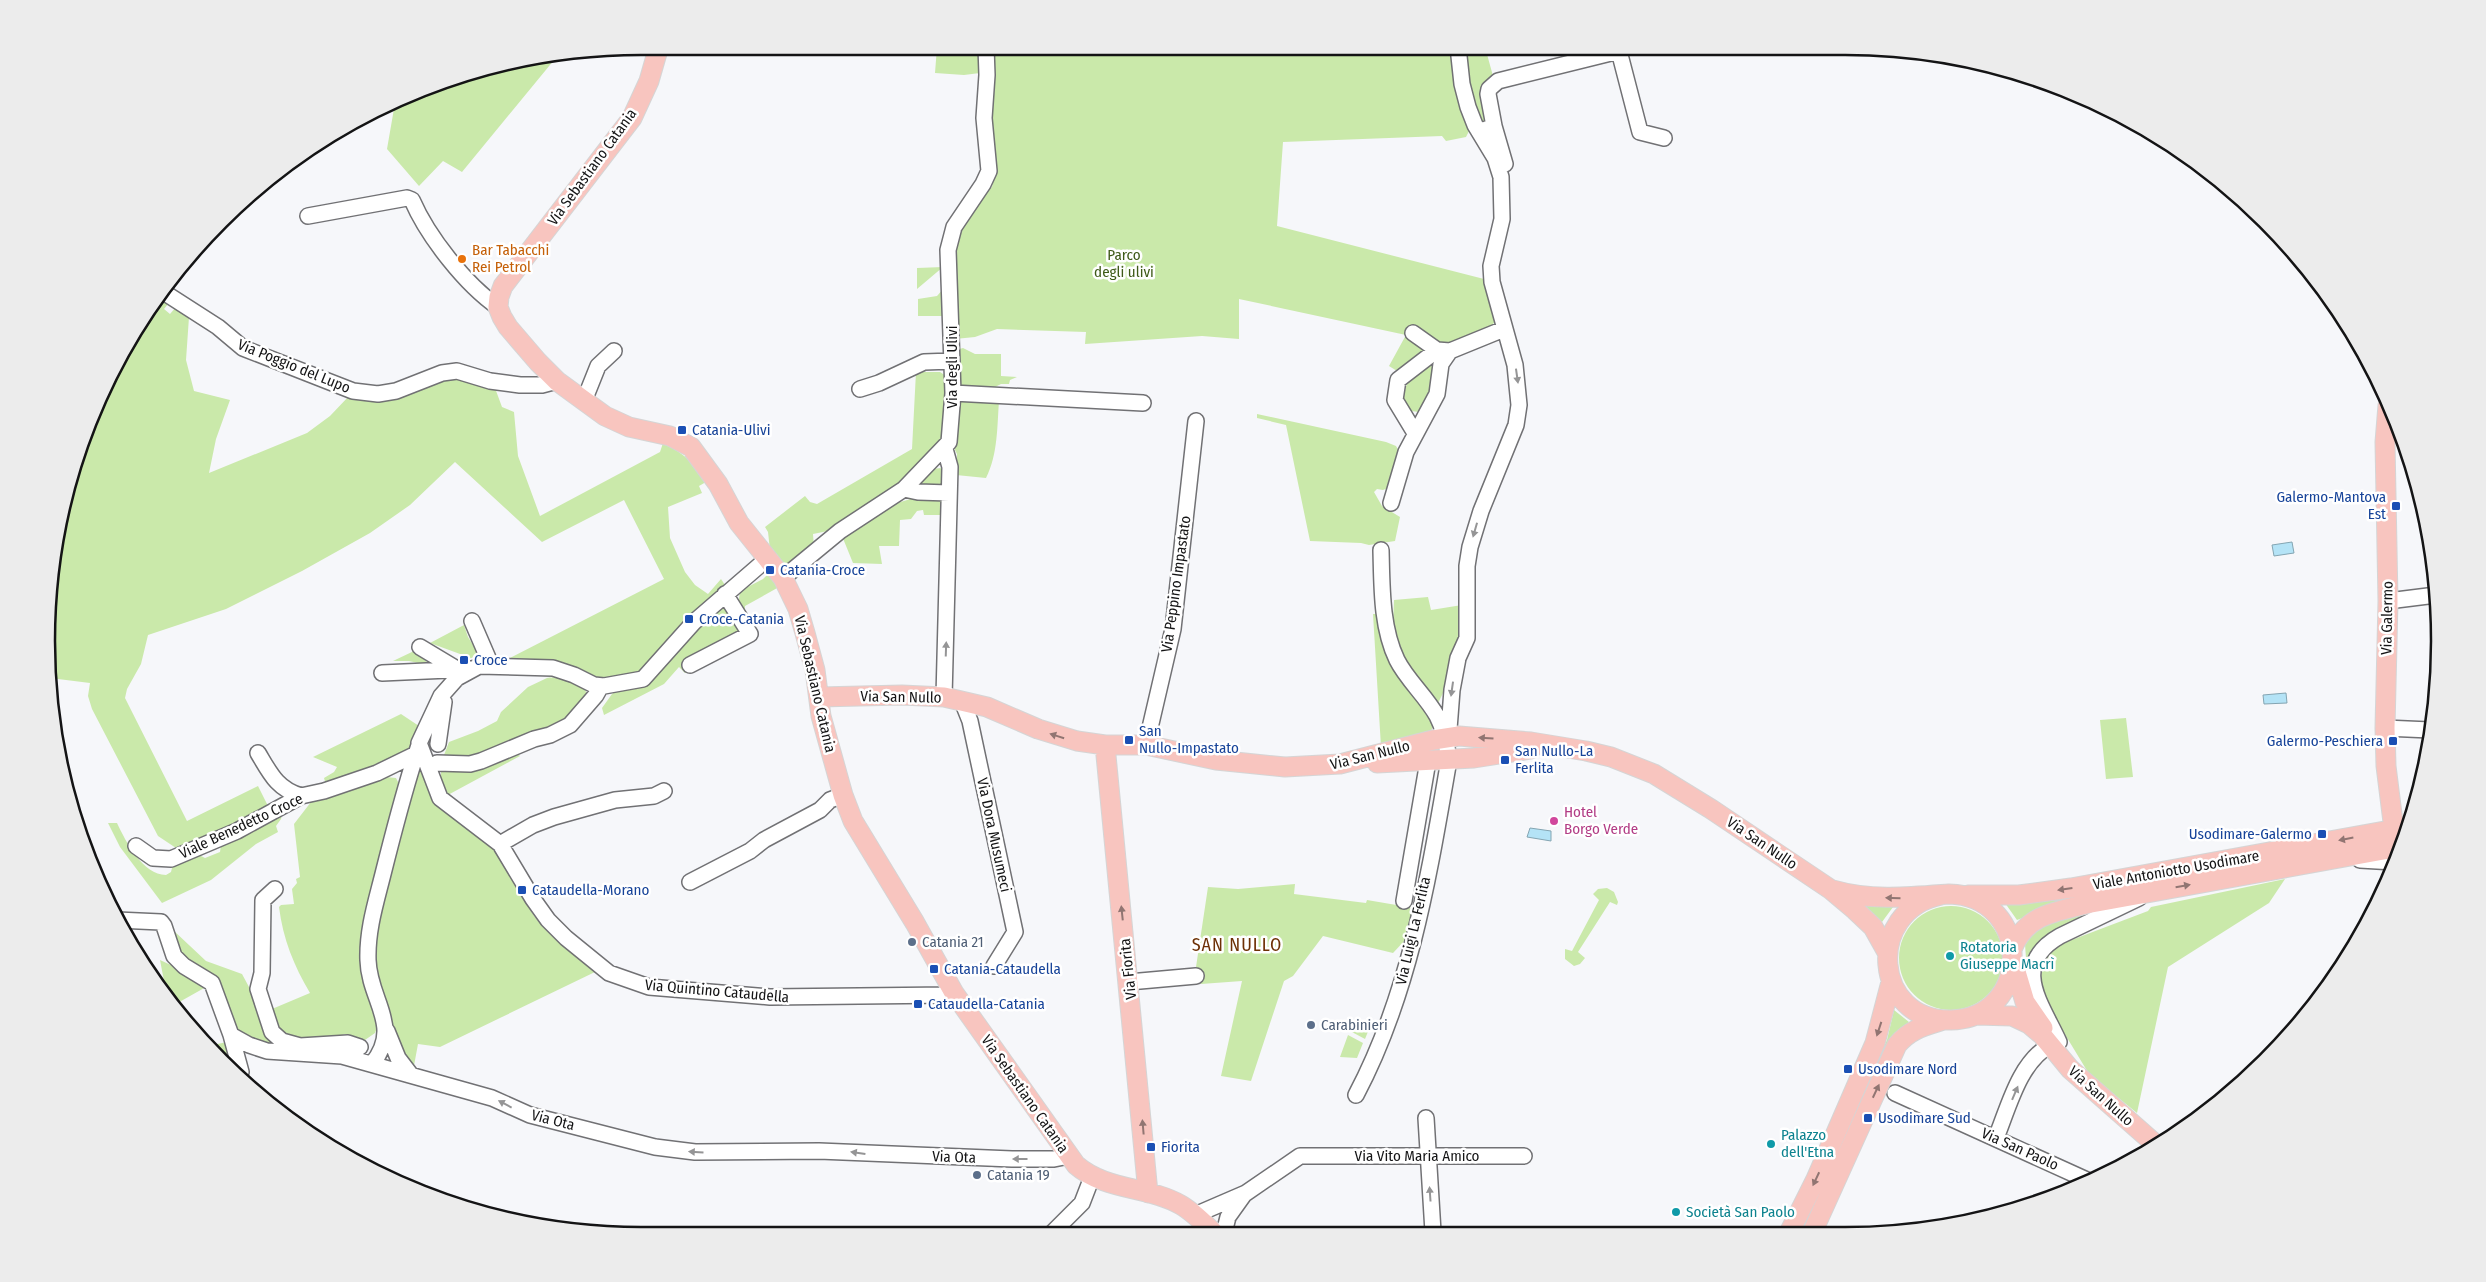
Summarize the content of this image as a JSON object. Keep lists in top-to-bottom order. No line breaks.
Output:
{"streets":{"main road":["Via Sebastiano Catania","Via Galermo","Via San Nullo","Viale Antoniotto Usodimare","Via Fiorita"],"street":["Via Poggio del Lupo","Via degli Ulivi","Via Peppino Impastato","Viale Benedetto Croce","Via Dora Musumeci","Via Luigi La Ferlita","Via Quintino Cataudella","Via Ota","Via San Paolo","Via Vito Maria Amico"]},"crossings":[["Via Sebastiano Catania","Via Poggio del Lupo"],["Via Sebastiano Catania","Via San Nullo"],["Via Sebastiano Catania","Via Fiorita"],["Via Sebastiano Catania","Via Quintino Cataudella"],["Via Sebastiano Catania","Via Ota"],["Via degli Ulivi","Via San Nullo"],["Via degli Ulivi","Via Dora Musumeci"],["Via Peppino Impastato","Via San Nullo"],["Via San Nullo","Via Dora Musumeci"],["Via San Nullo","Viale Antoniotto Usodimare"],["Via San Nullo","Via Fiorita"],["Viale Benedetto Croce","Via Quintino Cataudella"]],"one_way":["Via Fiorita","Via Ota"],"districts":["SAN NULLO"],"parks":["Parco degli ulivi"],"places":{"other":["Bar Tabacchi Rei Petrol","Hotel Borgo Verde","Catania 21","Rotatoria Giuseppe Macrì","Carabinieri","Palazzo dell'Etna","Catania 19","Società San Paolo"],"transit":["Catania-Ulivi","Galermo-Mantova Est","Catania-Croce","Croce-Catania","Croce","San Nullo-Impastato","Galermo-Peschiera","San Nullo-La Ferlita","Usodimare-Galermo","Cataudella-Morano","Catania-Cataudella","Cataudella-Catania","Usodimare Nord","Usodimare Sud","Fiorita"]}}
